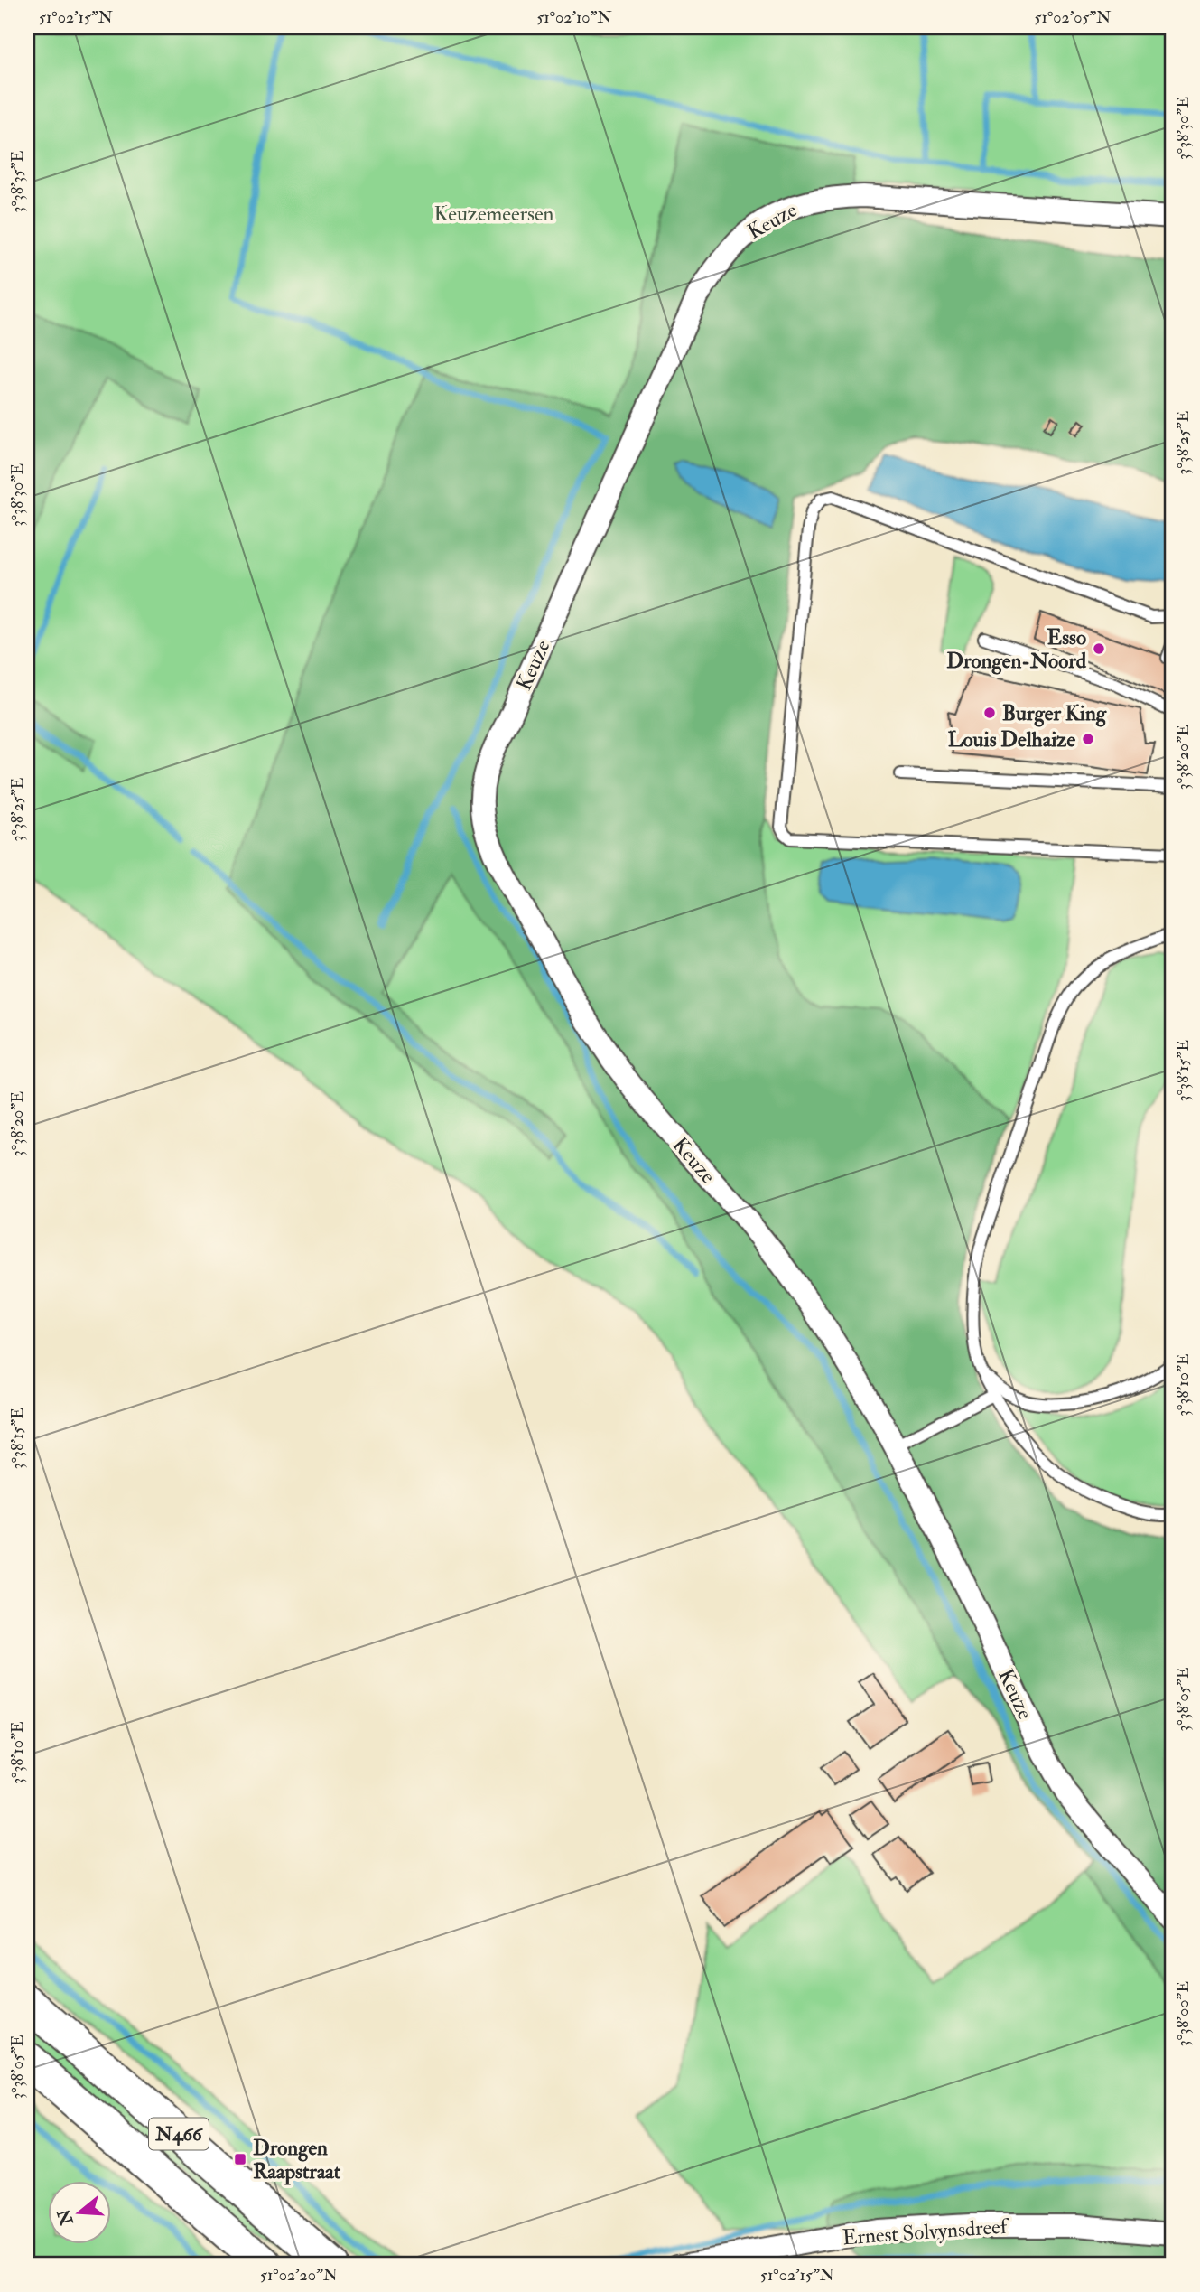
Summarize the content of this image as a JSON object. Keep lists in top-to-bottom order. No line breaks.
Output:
{"streets":{"highway":["N466"],"street":["Keuze","Ernest Solvynsdreef"]},"parks":["Keuzemeersen"],"places":{"other":["Esso Drongen-Noord","Burger King","Louis Delhaize"],"transit":["Drongen Raapstraat"]},"north":"left","coordinates":["51°02'15\"N","51°02'10\"N","51°02'05\"N","3°38'30\"E","3°38'35\"E","3°38'25\"E","3°38'20\"E","3°38'15\"E","3°38'10\"E","3°38'05\"E","3°38'00\"E","51°02'20\"N"]}
